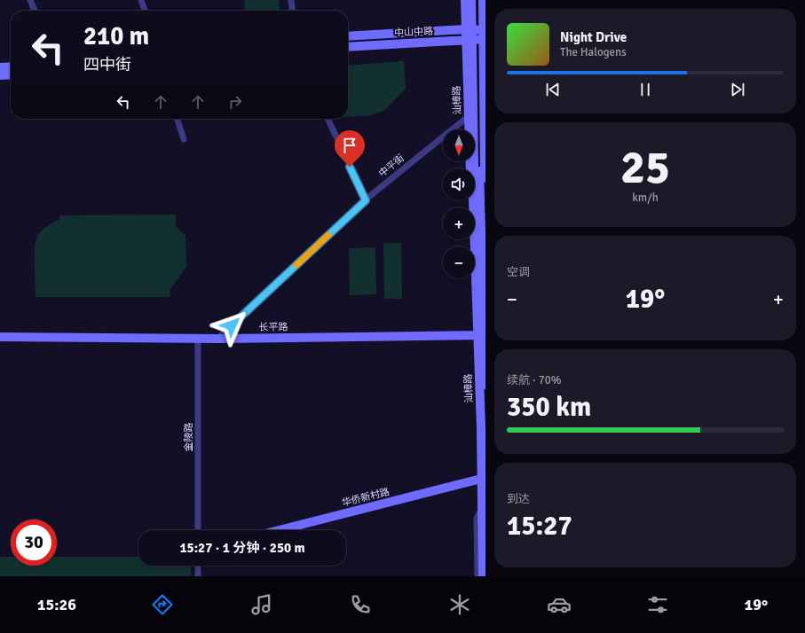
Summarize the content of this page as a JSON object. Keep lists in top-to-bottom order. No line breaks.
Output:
{"streets":{"street":["中山中路","汕樟路","中平街","长平路","金陵路","华侨新村路"]},"crossings":[["中山中路","汕樟路"],["汕樟路","中平街"],["汕樟路","长平路"],["汕樟路","华侨新村路"],["中平街","长平路"],["长平路","金陵路"]],"north":"bottom","page":{"turn":["210 m","四中街"],"song":["Night Drive","The Halogens"],"tile":[["25","km/h"],"空调",["续航 · 70%","350 km"],["到达","15:27"]],"map_buttons":["+","−"],"heat":["−","19°","+"],"limit":"30","trip":"15:27 · 1 分钟 · 250 m","tabs":["15:26","19°"]}}
